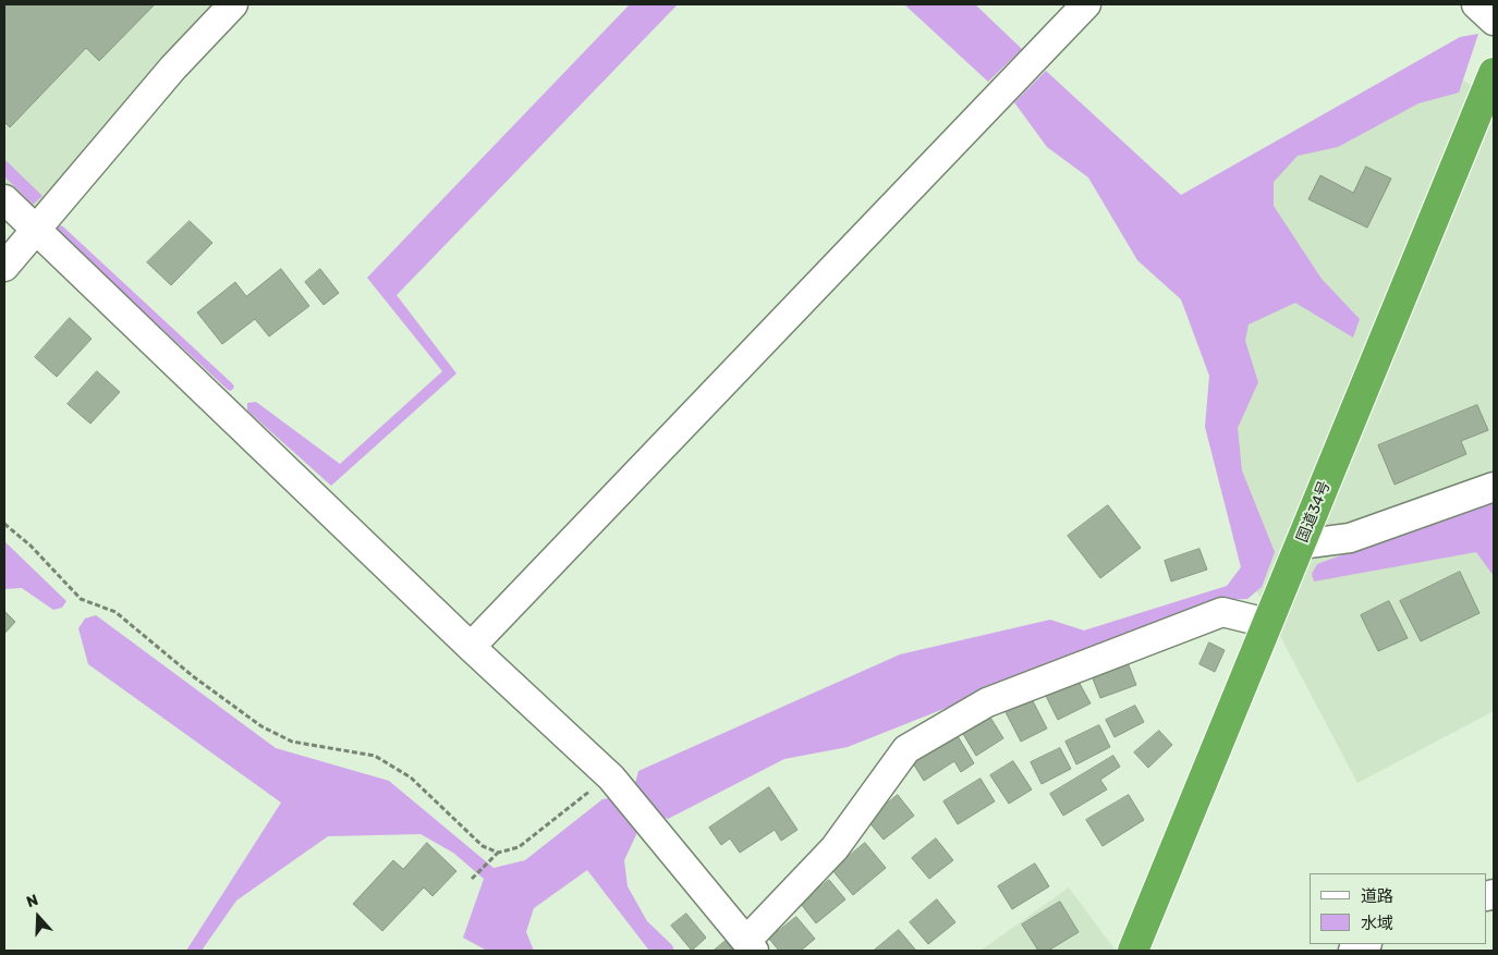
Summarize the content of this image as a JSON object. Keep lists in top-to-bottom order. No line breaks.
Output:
{"streets":{"highway":["国道34号"]},"legend":["道路","水域"],"north":"top"}
